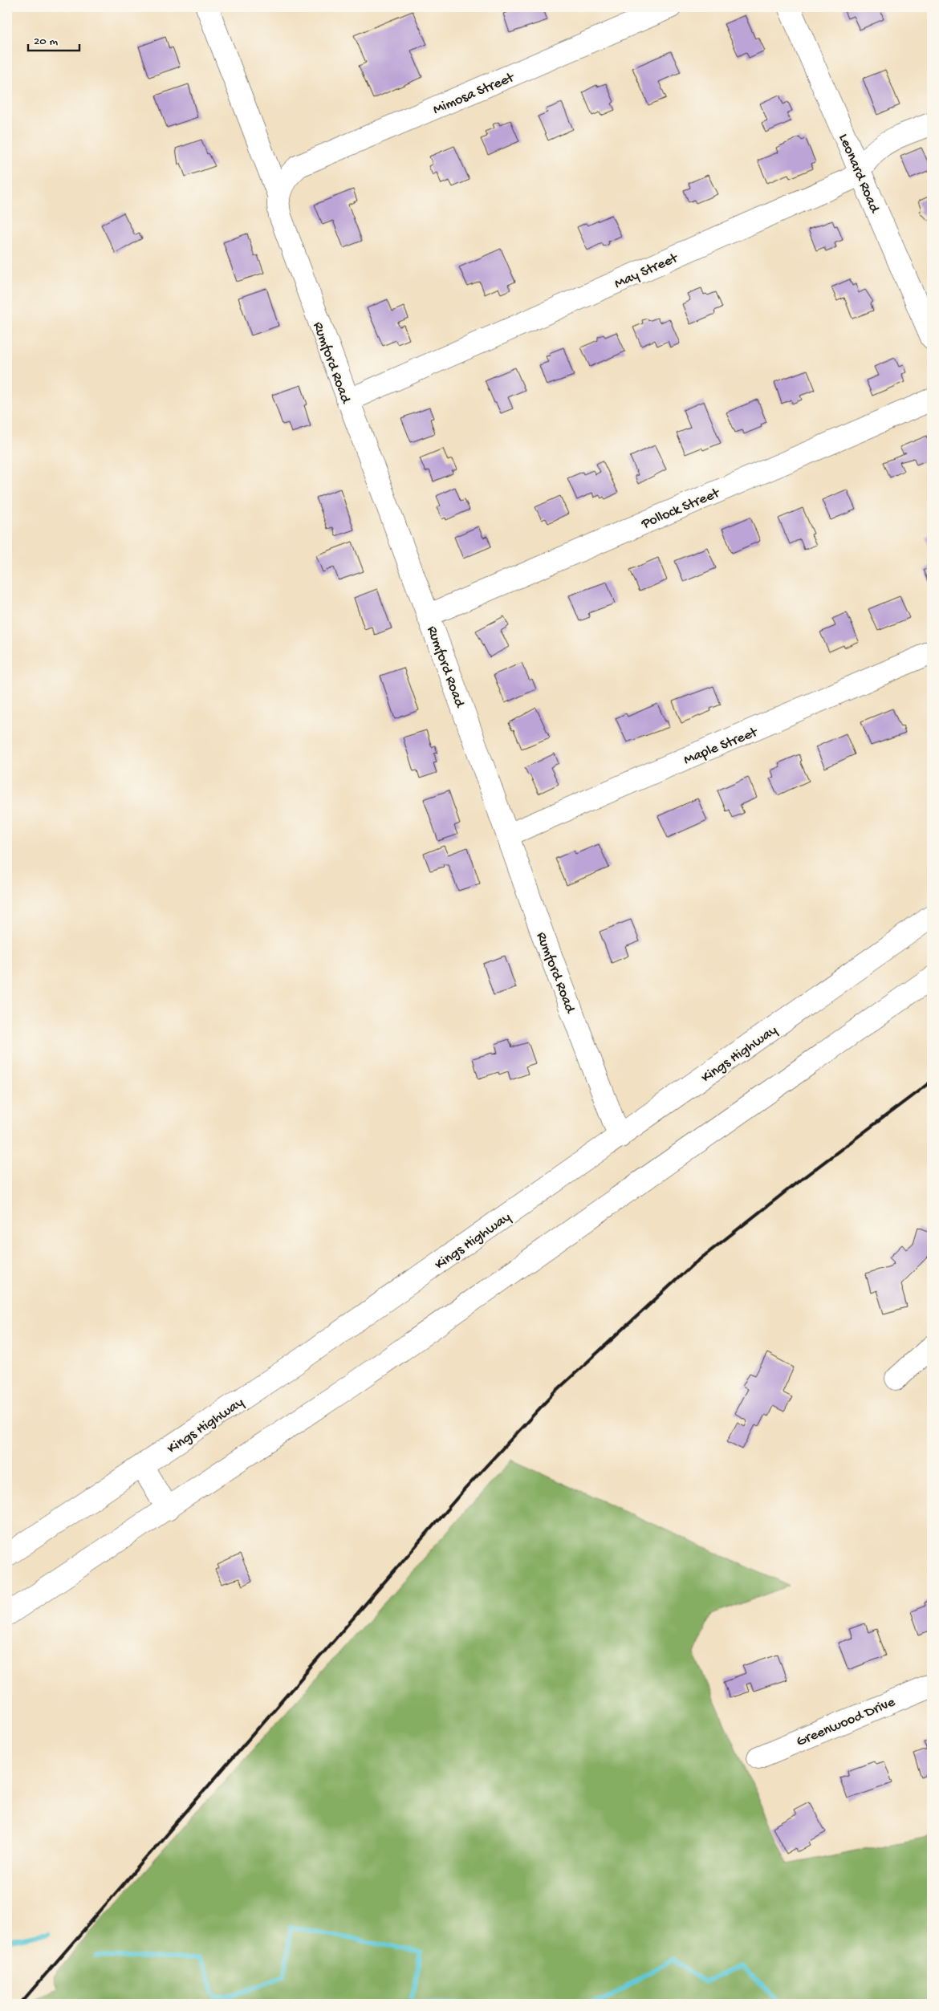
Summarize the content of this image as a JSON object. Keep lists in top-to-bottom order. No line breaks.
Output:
{"streets":{"main road":["Mimosa Street","Leonard Road","May Street","Rumford Road","Pollock Street","Maple Street","Kings Highway","Greenwood Drive"]},"crossings":[["Mimosa Street","Rumford Road"],["Leonard Road","May Street"],["May Street","Rumford Road"],["Rumford Road","Pollock Street"],["Rumford Road","Maple Street"],["Rumford Road","Kings Highway"]],"scale_bar":"20 m"}
